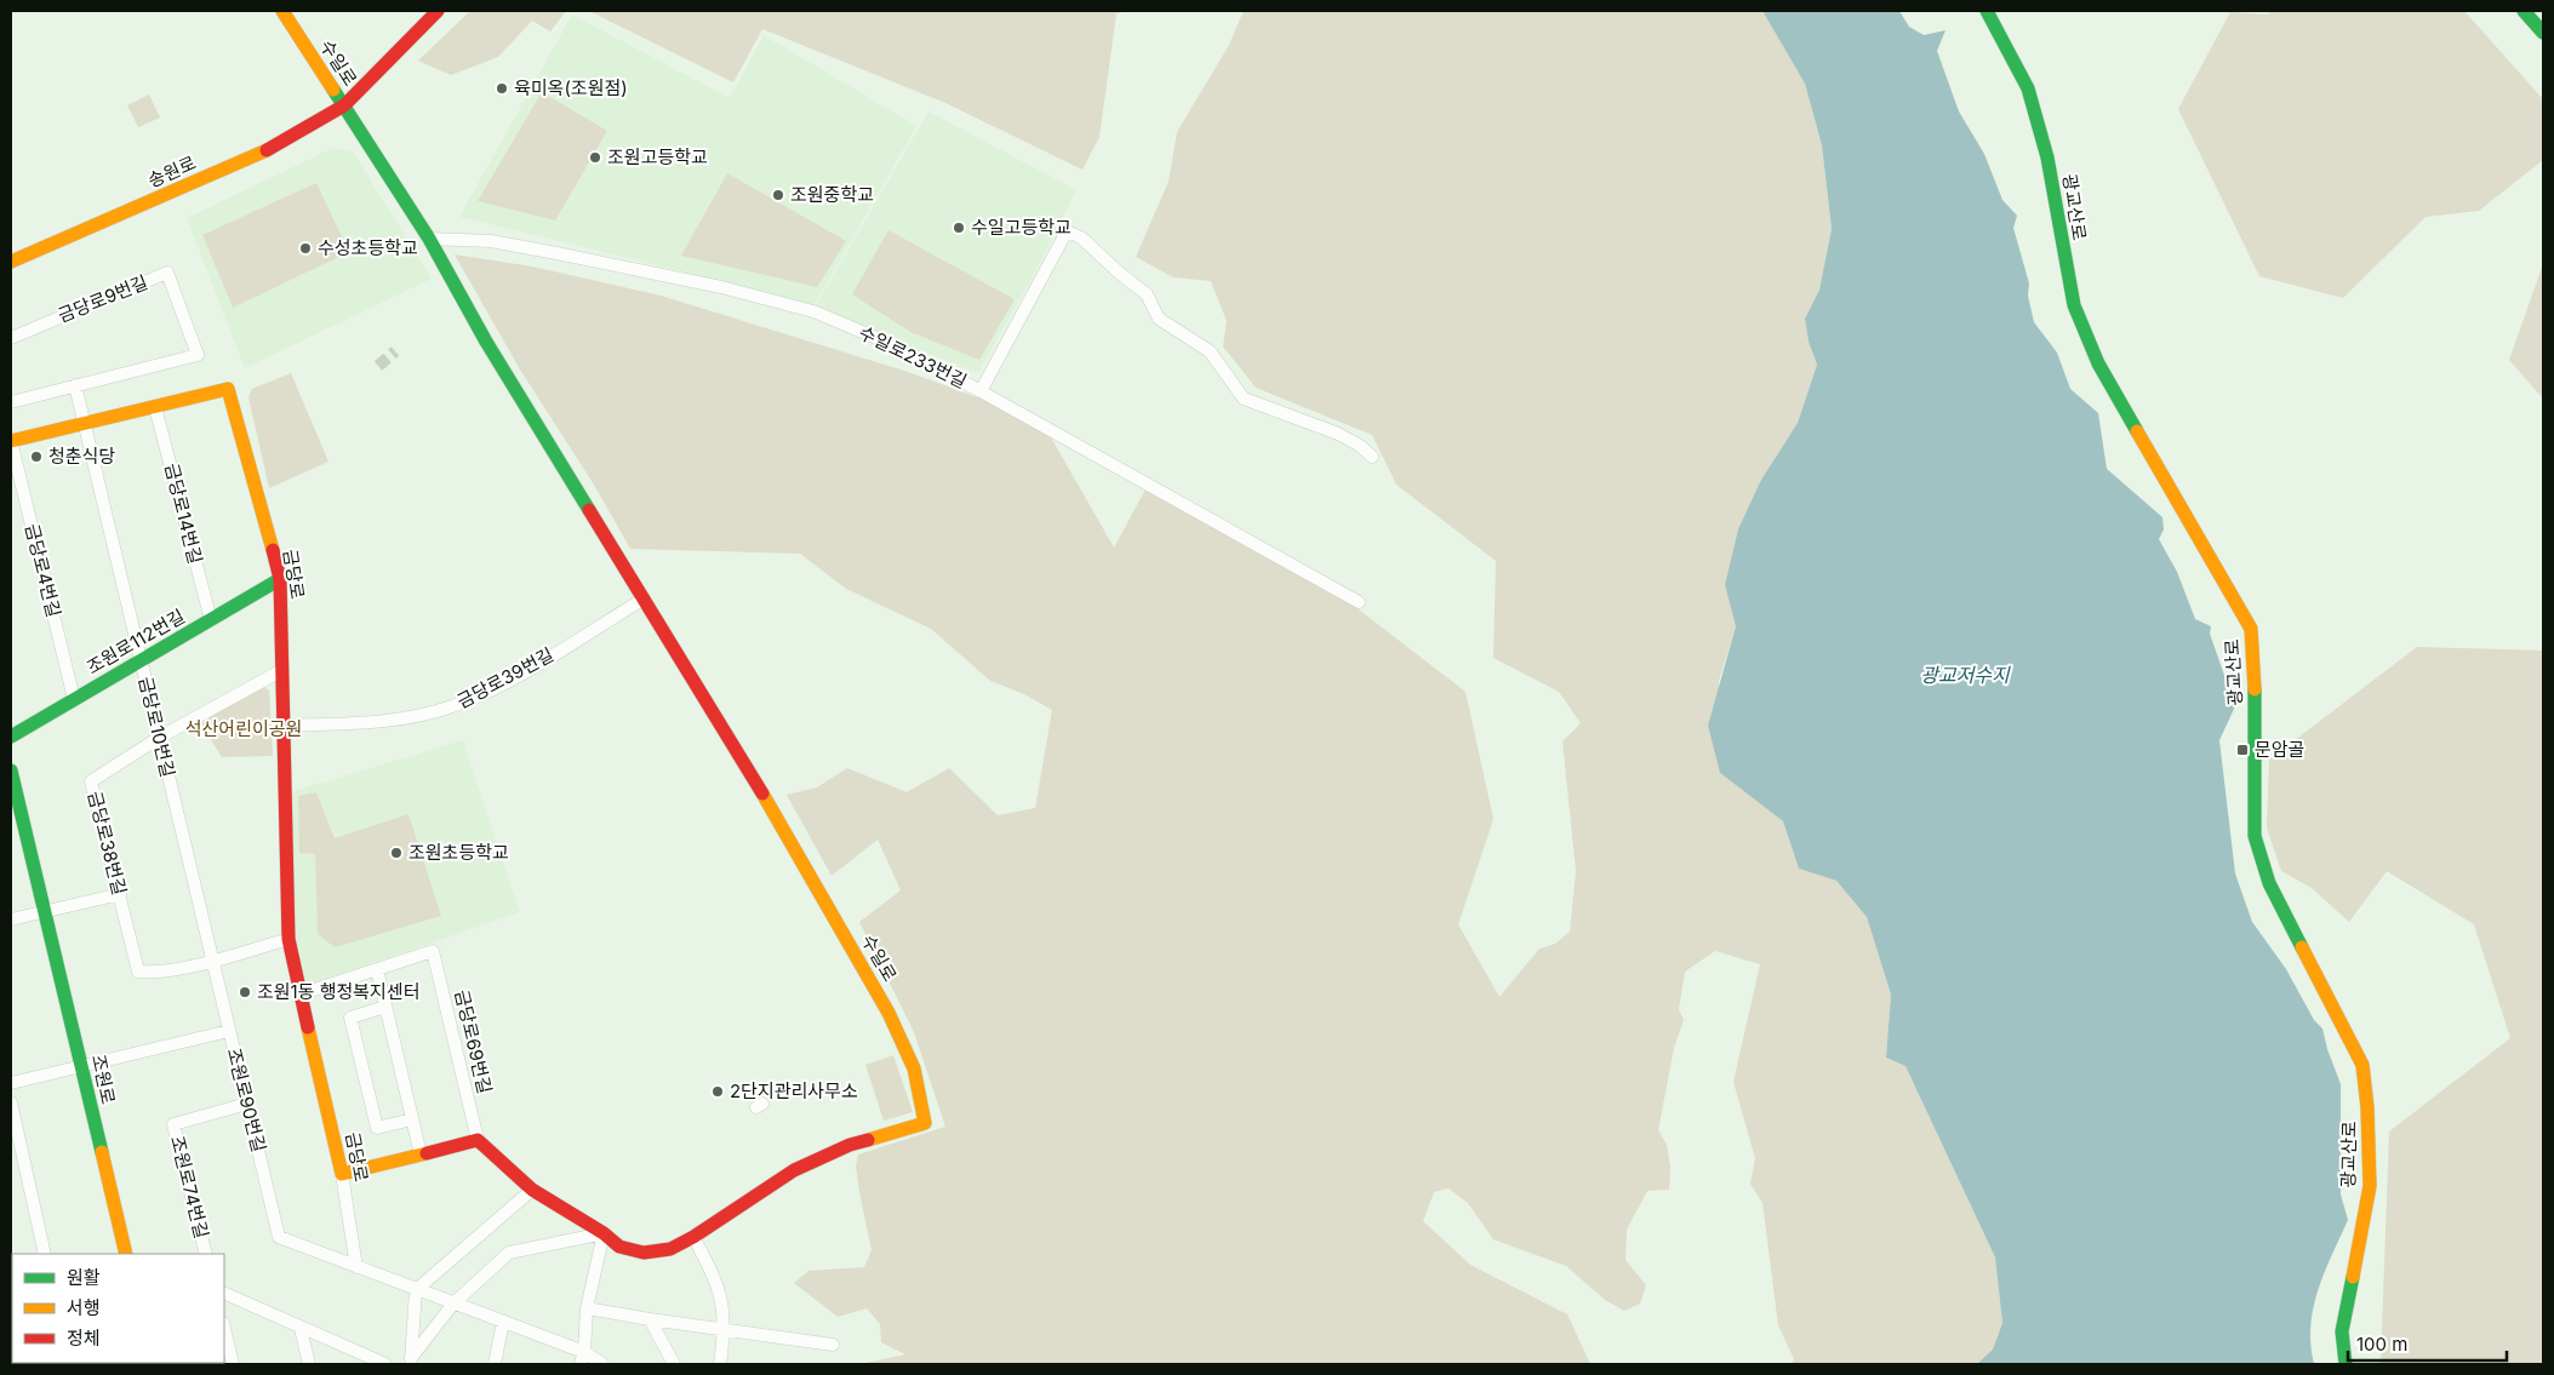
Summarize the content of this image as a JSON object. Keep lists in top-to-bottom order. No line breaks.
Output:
{"streets":{"main road":["수일로","송원로","광교산로","금당로","조원로112번길","조원로"],"street":["금당로9번길","수일로233번길","금당로14번길","금당로4번길","금당로39번길","금당로10번길","금당로38번길","금당로69번길","조원로90번길","조원로74번길"]},"crossings":[["수일로","송원로"],["수일로","수일로233번길"],["수일로","금당로39번길"],["금당로14번길","금당로"],["금당로14번길","조원로112번길"],["금당로4번길","금당로"],["금당로4번길","조원로112번길"],["금당로","조원로112번길"],["금당로","금당로39번길"],["금당로","금당로10번길"],["금당로","금당로38번길"],["금당로","조원로90번길"],["조원로112번길","금당로10번길"],["금당로10번길","금당로38번길"],["금당로10번길","조원로90번길"],["조원로","조원로90번길"],["조원로90번길","조원로74번길"]],"water":["광교저수지"],"parks":["석산어린이공원"],"places":{"other":["육미옥(조원점)","조원고등학교","조원중학교","수일고등학교","수성초등학교","청춘식당","조원초등학교","조원1동 행정복지센터","2단지관리사무소"],"transit":["문암골"]},"legend":["원활","서행","정체"],"scale_bar":"100 m"}
